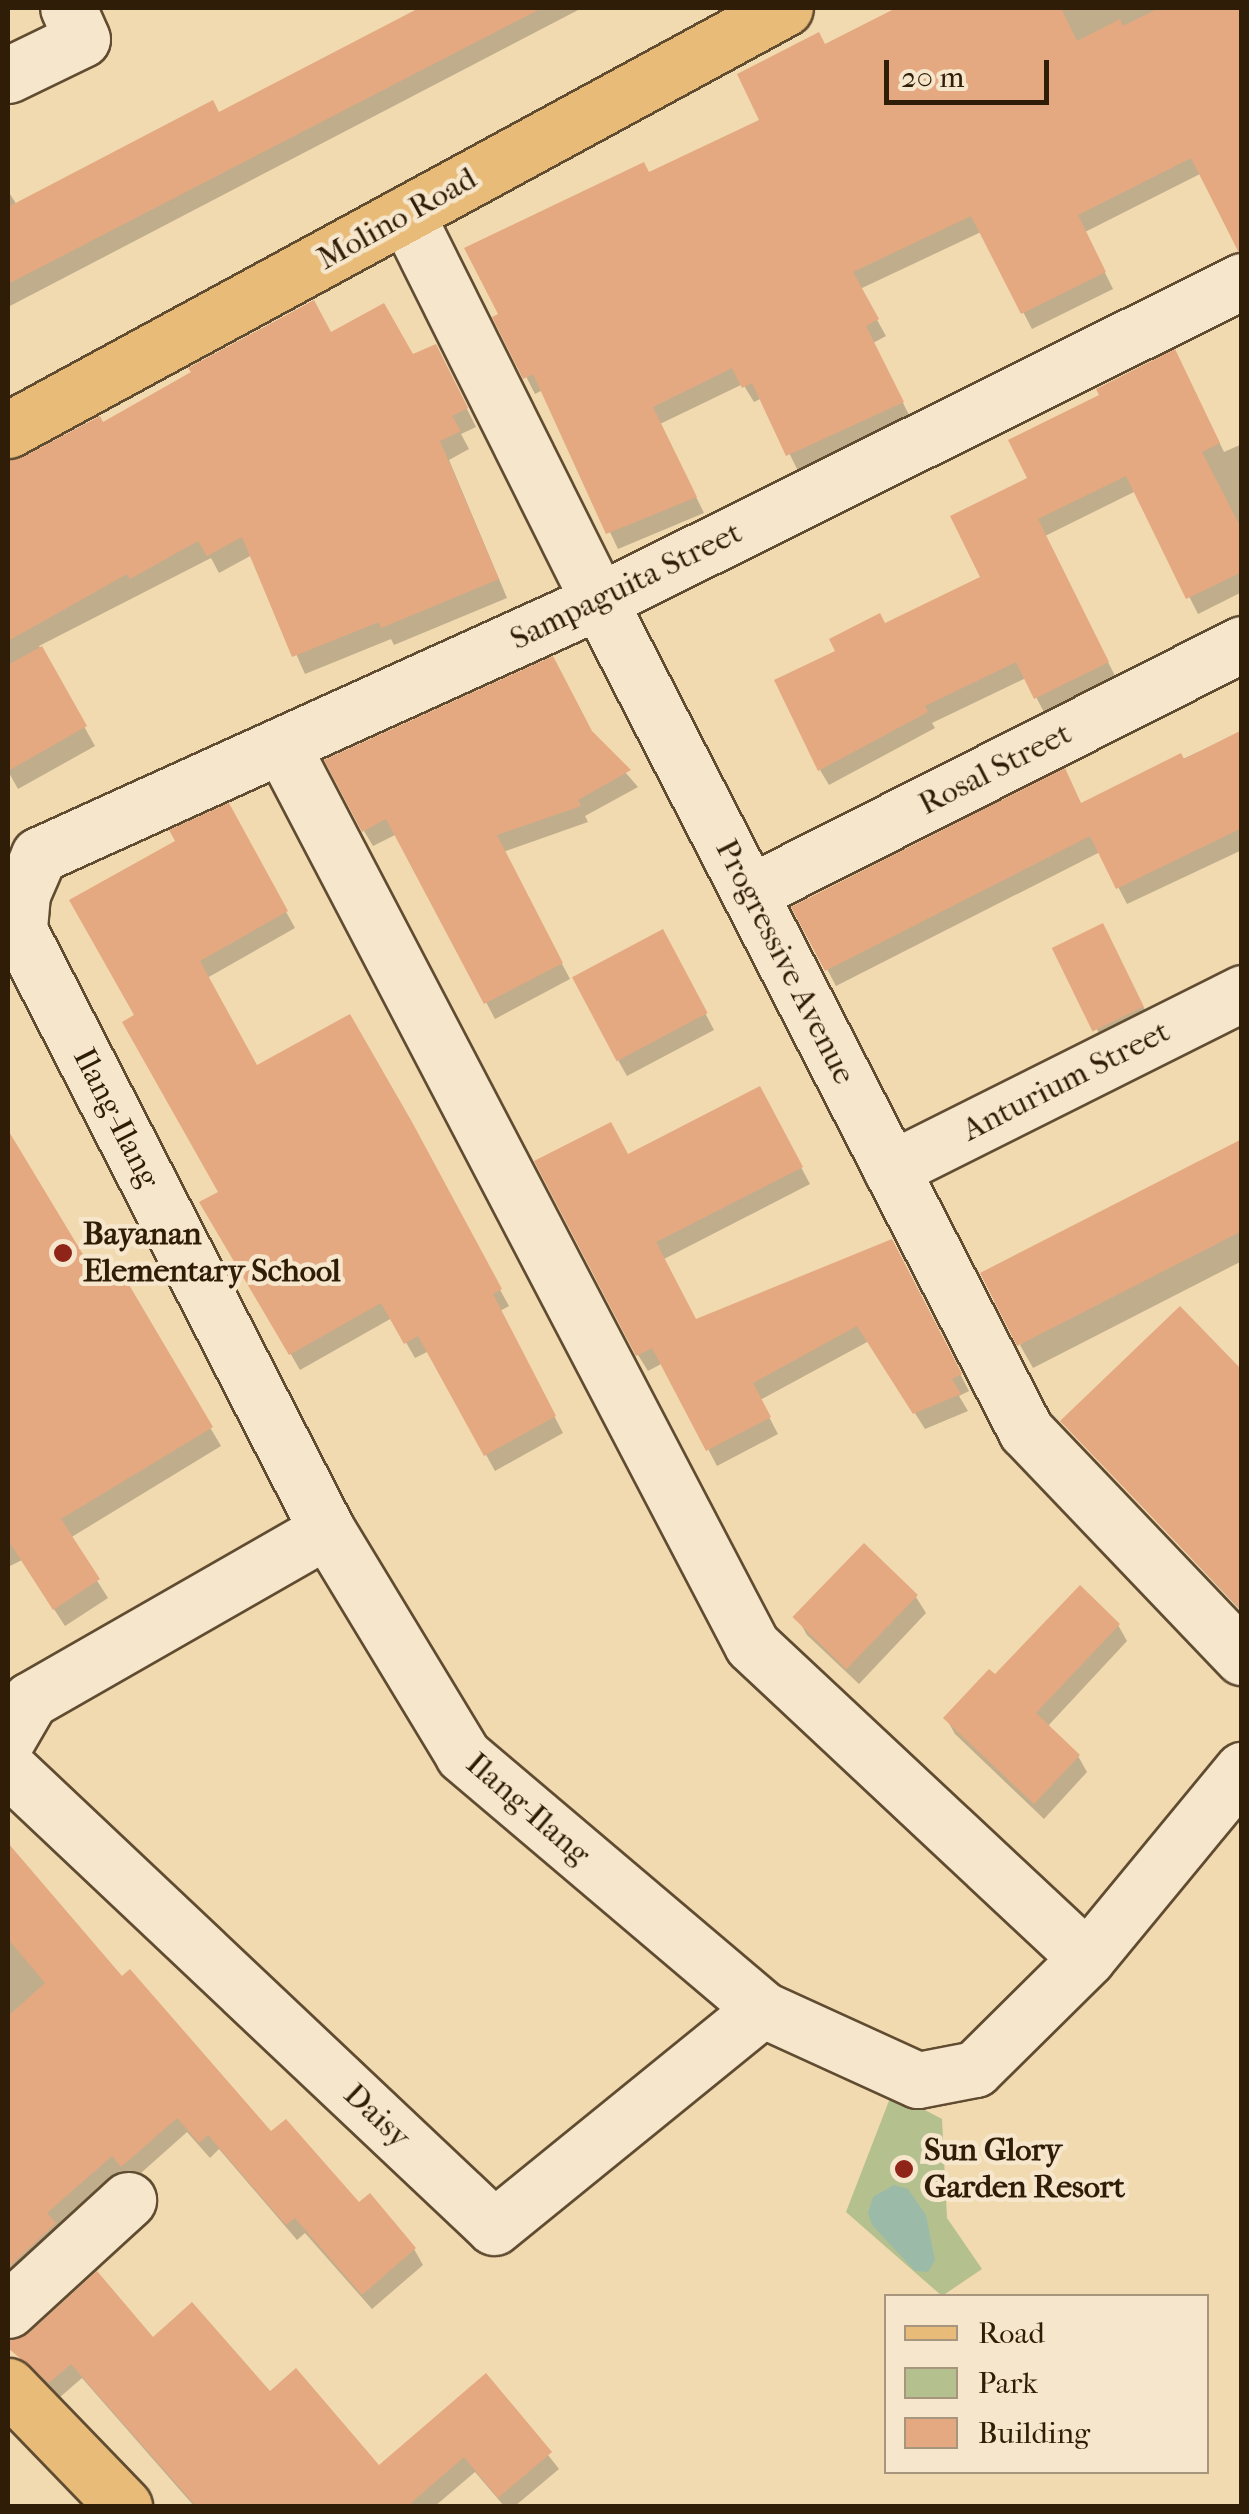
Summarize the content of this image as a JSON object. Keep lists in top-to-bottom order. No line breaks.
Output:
{"streets":{"main road":["Molino Road"],"street":["Sampaguita Street","Rosal Street","Progressive Avenue","Anturium Street","Ilang-Ilang","Daisy"]},"crossings":[["Molino Road","Progressive Avenue"],["Sampaguita Street","Progressive Avenue"],["Sampaguita Street","Ilang-Ilang"],["Rosal Street","Progressive Avenue"],["Progressive Avenue","Anturium Street"],["Ilang-Ilang","Daisy"]],"places":["Bayanan Elementary School","Sun Glory Garden Resort"],"legend":["Road","Park","Building"],"scale_bar":"20 m"}
